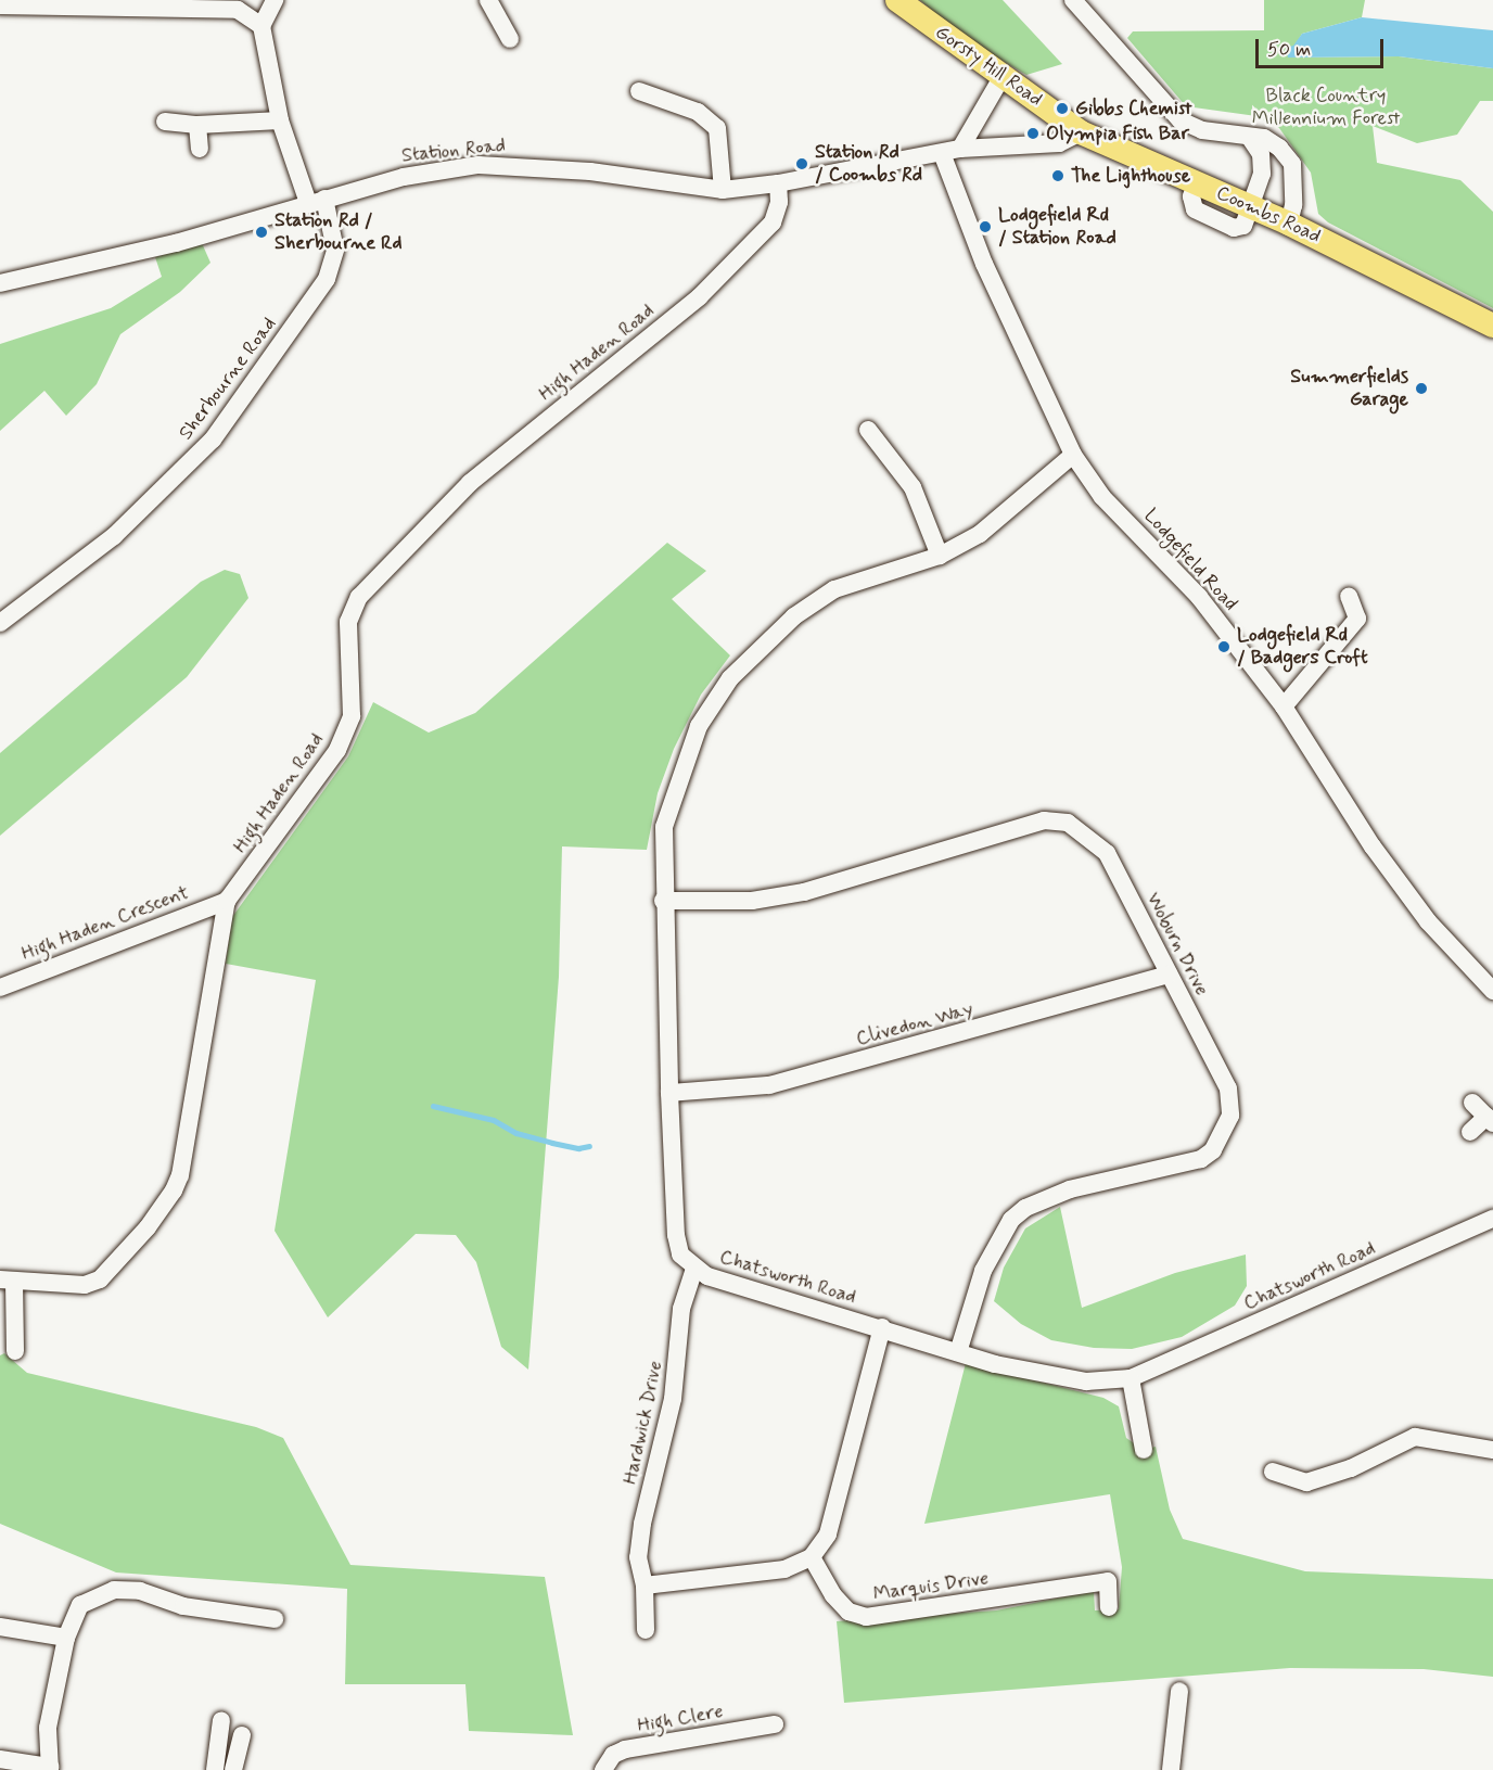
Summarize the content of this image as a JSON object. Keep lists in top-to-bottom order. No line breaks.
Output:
{"streets":{"main road":["Gorsty Hill Road","Coombs Road"],"street":["Station Road","High Haden Road","Sherbourne Road","Lodgefield Road","High Haden Crescent","Woburn Drive","Clivedon Way","Chatsworth Road","Hardwick Drive","Marquis Drive","High Clere"]},"crossings":[["Gorsty Hill Road","Coombs Road"],["Station Road","High Haden Road"],["Station Road","Sherbourne Road"],["Station Road","Lodgefield Road"],["High Haden Road","High Haden Crescent"],["Lodgefield Road","Chatsworth Road"],["Woburn Drive","Clivedon Way"],["Woburn Drive","Chatsworth Road"],["Clivedon Way","Chatsworth Road"],["Chatsworth Road","Hardwick Drive"]],"parks":["Black Country Millennium Forest"],"places":["Gibbs Chemist","Olympia Fish Bar","Station Rd / Coombs Rd","The Lighthouse","Lodgefield Rd / Station Road","Station Rd / Sherbourne Rd","Summerfields Garage","Lodgefield Rd / Badgers Croft"],"scale_bar":"50 m"}
